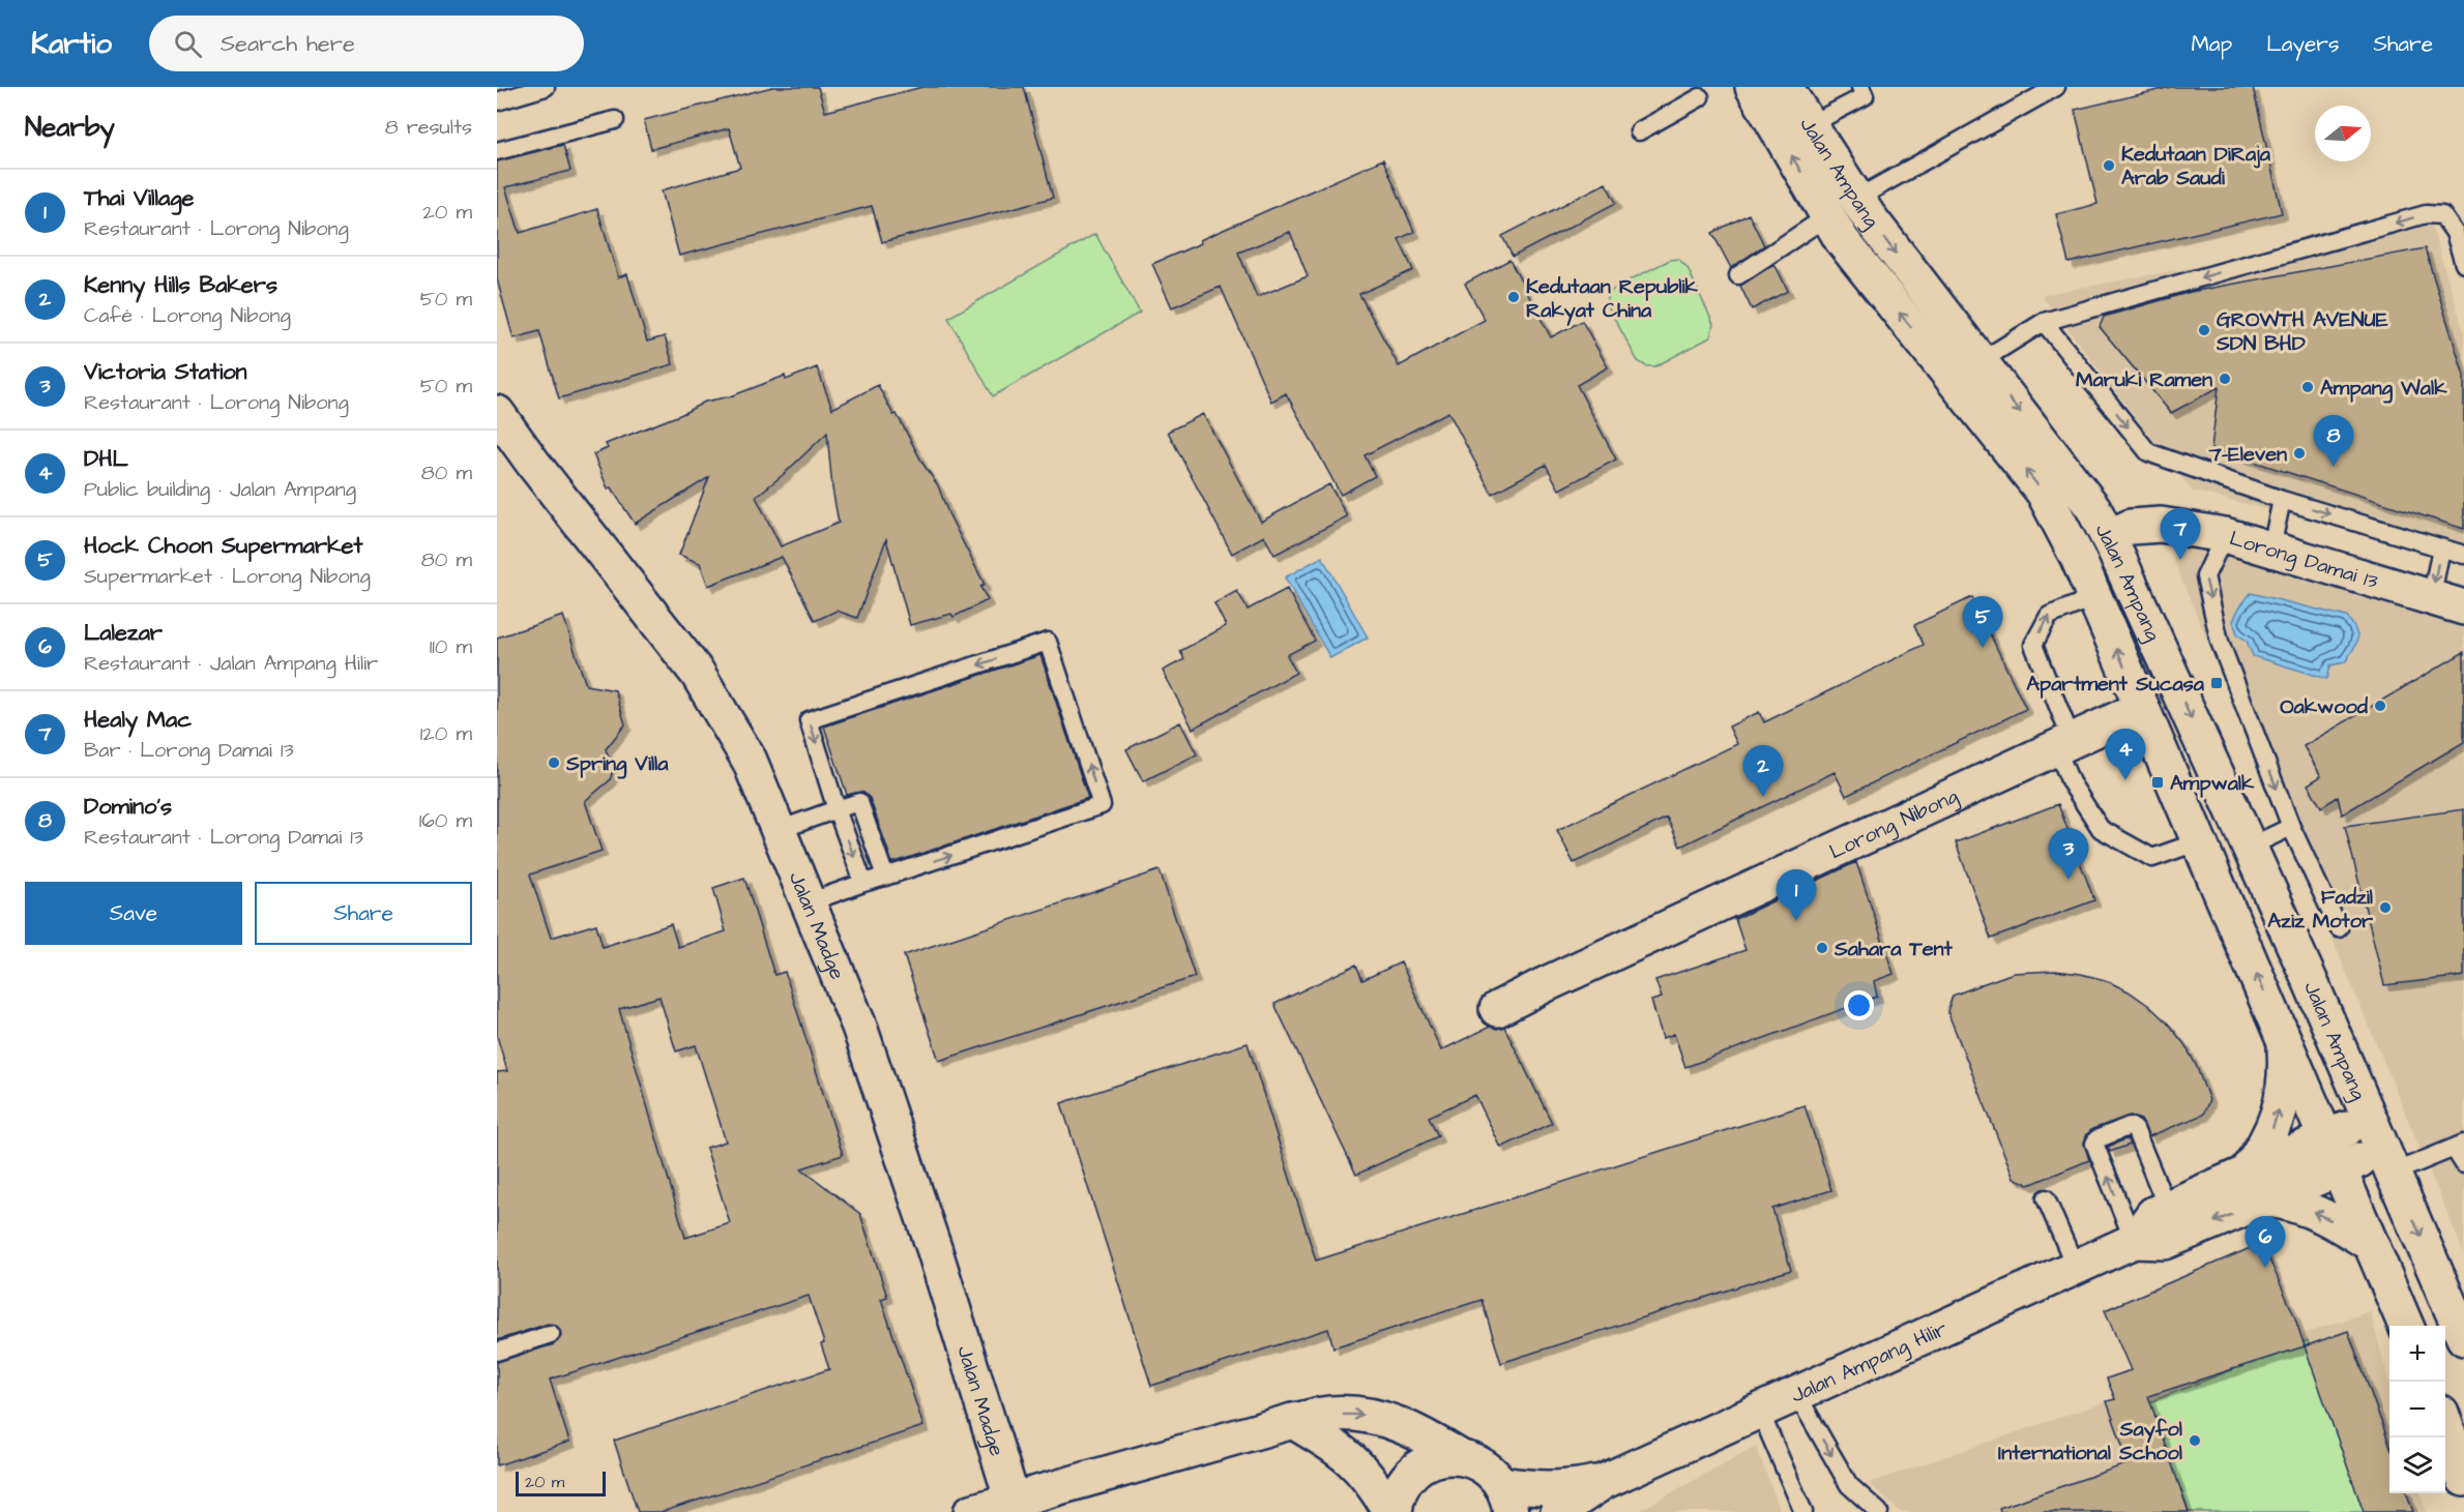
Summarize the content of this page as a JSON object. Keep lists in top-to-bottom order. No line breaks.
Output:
{"streets":{"street":["Jalan Ampang","Lorong Damai 13","Lorong Nibong","Jalan Madge","Jalan Ampang Hilir"]},"crossings":[["Jalan Ampang","Lorong Damai 13"],["Jalan Ampang","Lorong Nibong"]],"places":{"other":["Kedutaan DiRaja Arab Saudi","Kedutaan Republik Rakyat China","GROWTH AVENUE SDN BHD","Maruki Ramen","Ampang Walk","7-Eleven","Oakwood","Spring Villa","Fadzil Aziz Motor","Sahara Tent","Sayfol International School"],"transit":["Apartment Sucasa","Ampwalk"]},"scale_bar":"20 m","north":"right","page":{"header":"Kartio","search":"Search here","nav":["Map","Layers","Share"],"heading":["Nearby","8 results"],"list":[{"mark":"1","name":"Thai Village","note":"Restaurant · Lorong Nibong","value":"20 m"},{"mark":"2","name":"Kenny Hills Bakers","note":"Café · Lorong Nibong","value":"50 m"},{"mark":"3","name":"Victoria Station","note":"Restaurant · Lorong Nibong","value":"50 m"},{"mark":"4","name":"DHL","note":"Public building · Jalan Ampang","value":"80 m"},{"mark":"5","name":"Hock Choon Supermarket","note":"Supermarket · Lorong Nibong","value":"80 m"},{"mark":"6","name":"Lalezar","note":"Restaurant · Jalan Ampang Hilir","value":"110 m"},{"mark":"7","name":"Healy Mac","note":"Bar · Lorong Damai 13","value":"120 m"},{"mark":"8","name":"Domino's","note":"Restaurant · Lorong Damai 13","value":"160 m"}],"pins":["8","7","5","4","2","3","1","6"],"buttons":["Save","Share"],"map_buttons":["+","−"],"scale":"20 m"}}
